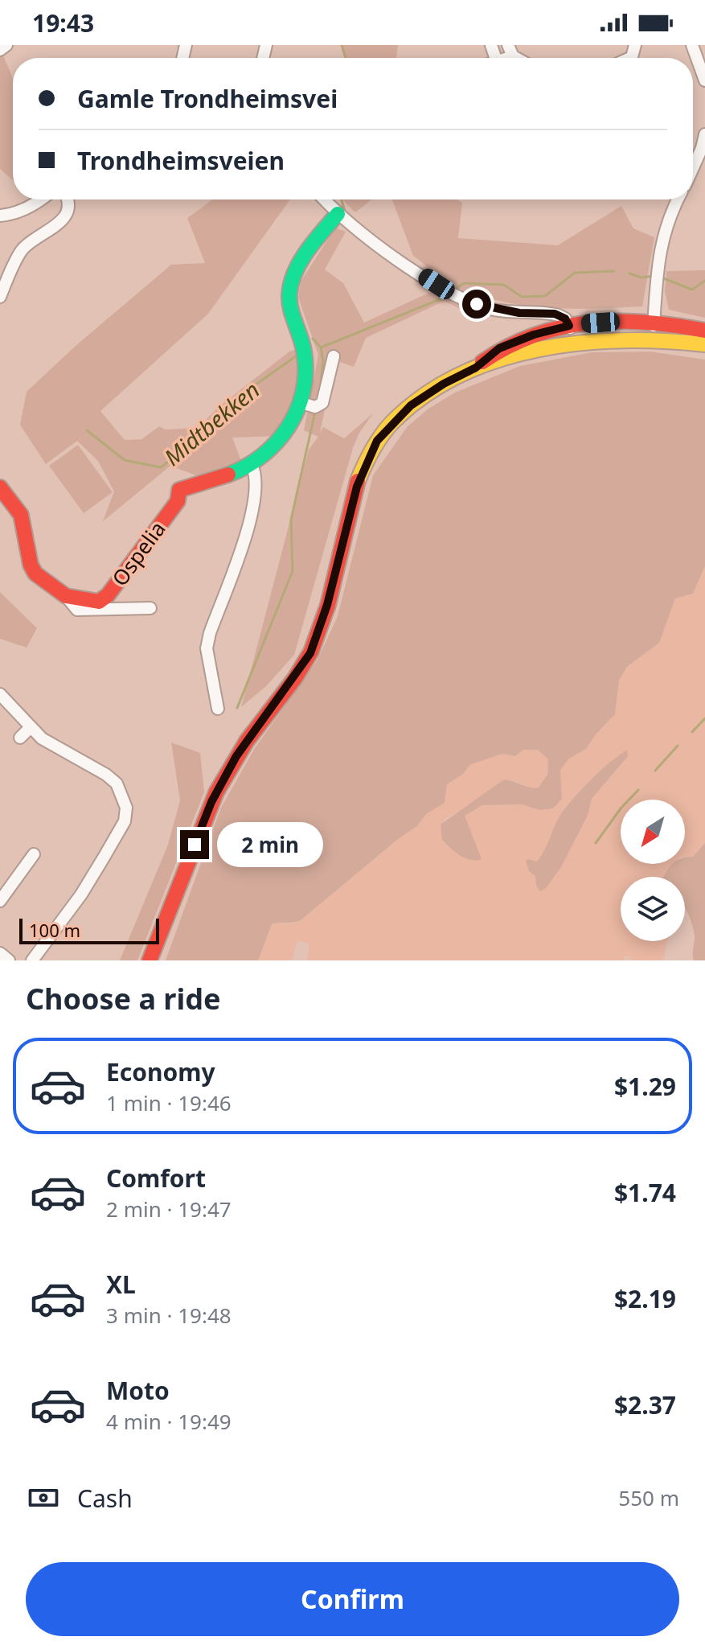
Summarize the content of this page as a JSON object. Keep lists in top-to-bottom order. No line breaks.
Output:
{"streets":{"main road":["Ospelia"]},"water":["Midtbekken"],"scale_bar":"100 m","north":"bottom left","page":{"status":"19:43","banner":["Gamle Trondheimsvei","Trondheimsveien"],"bubble":"2 min","scale":"100 m","heading":"Choose a ride","list":[{"name":"Economy","note":"1 min · 19:46","value":"$1.29"},{"name":"Comfort","note":"2 min · 19:47","value":"$1.74"},{"name":"XL","note":"3 min · 19:48","value":"$2.19"},{"name":"Moto","note":"4 min · 19:49","value":"$2.37"}],"pay":["Cash","550 m"],"buttons":"Confirm"}}
